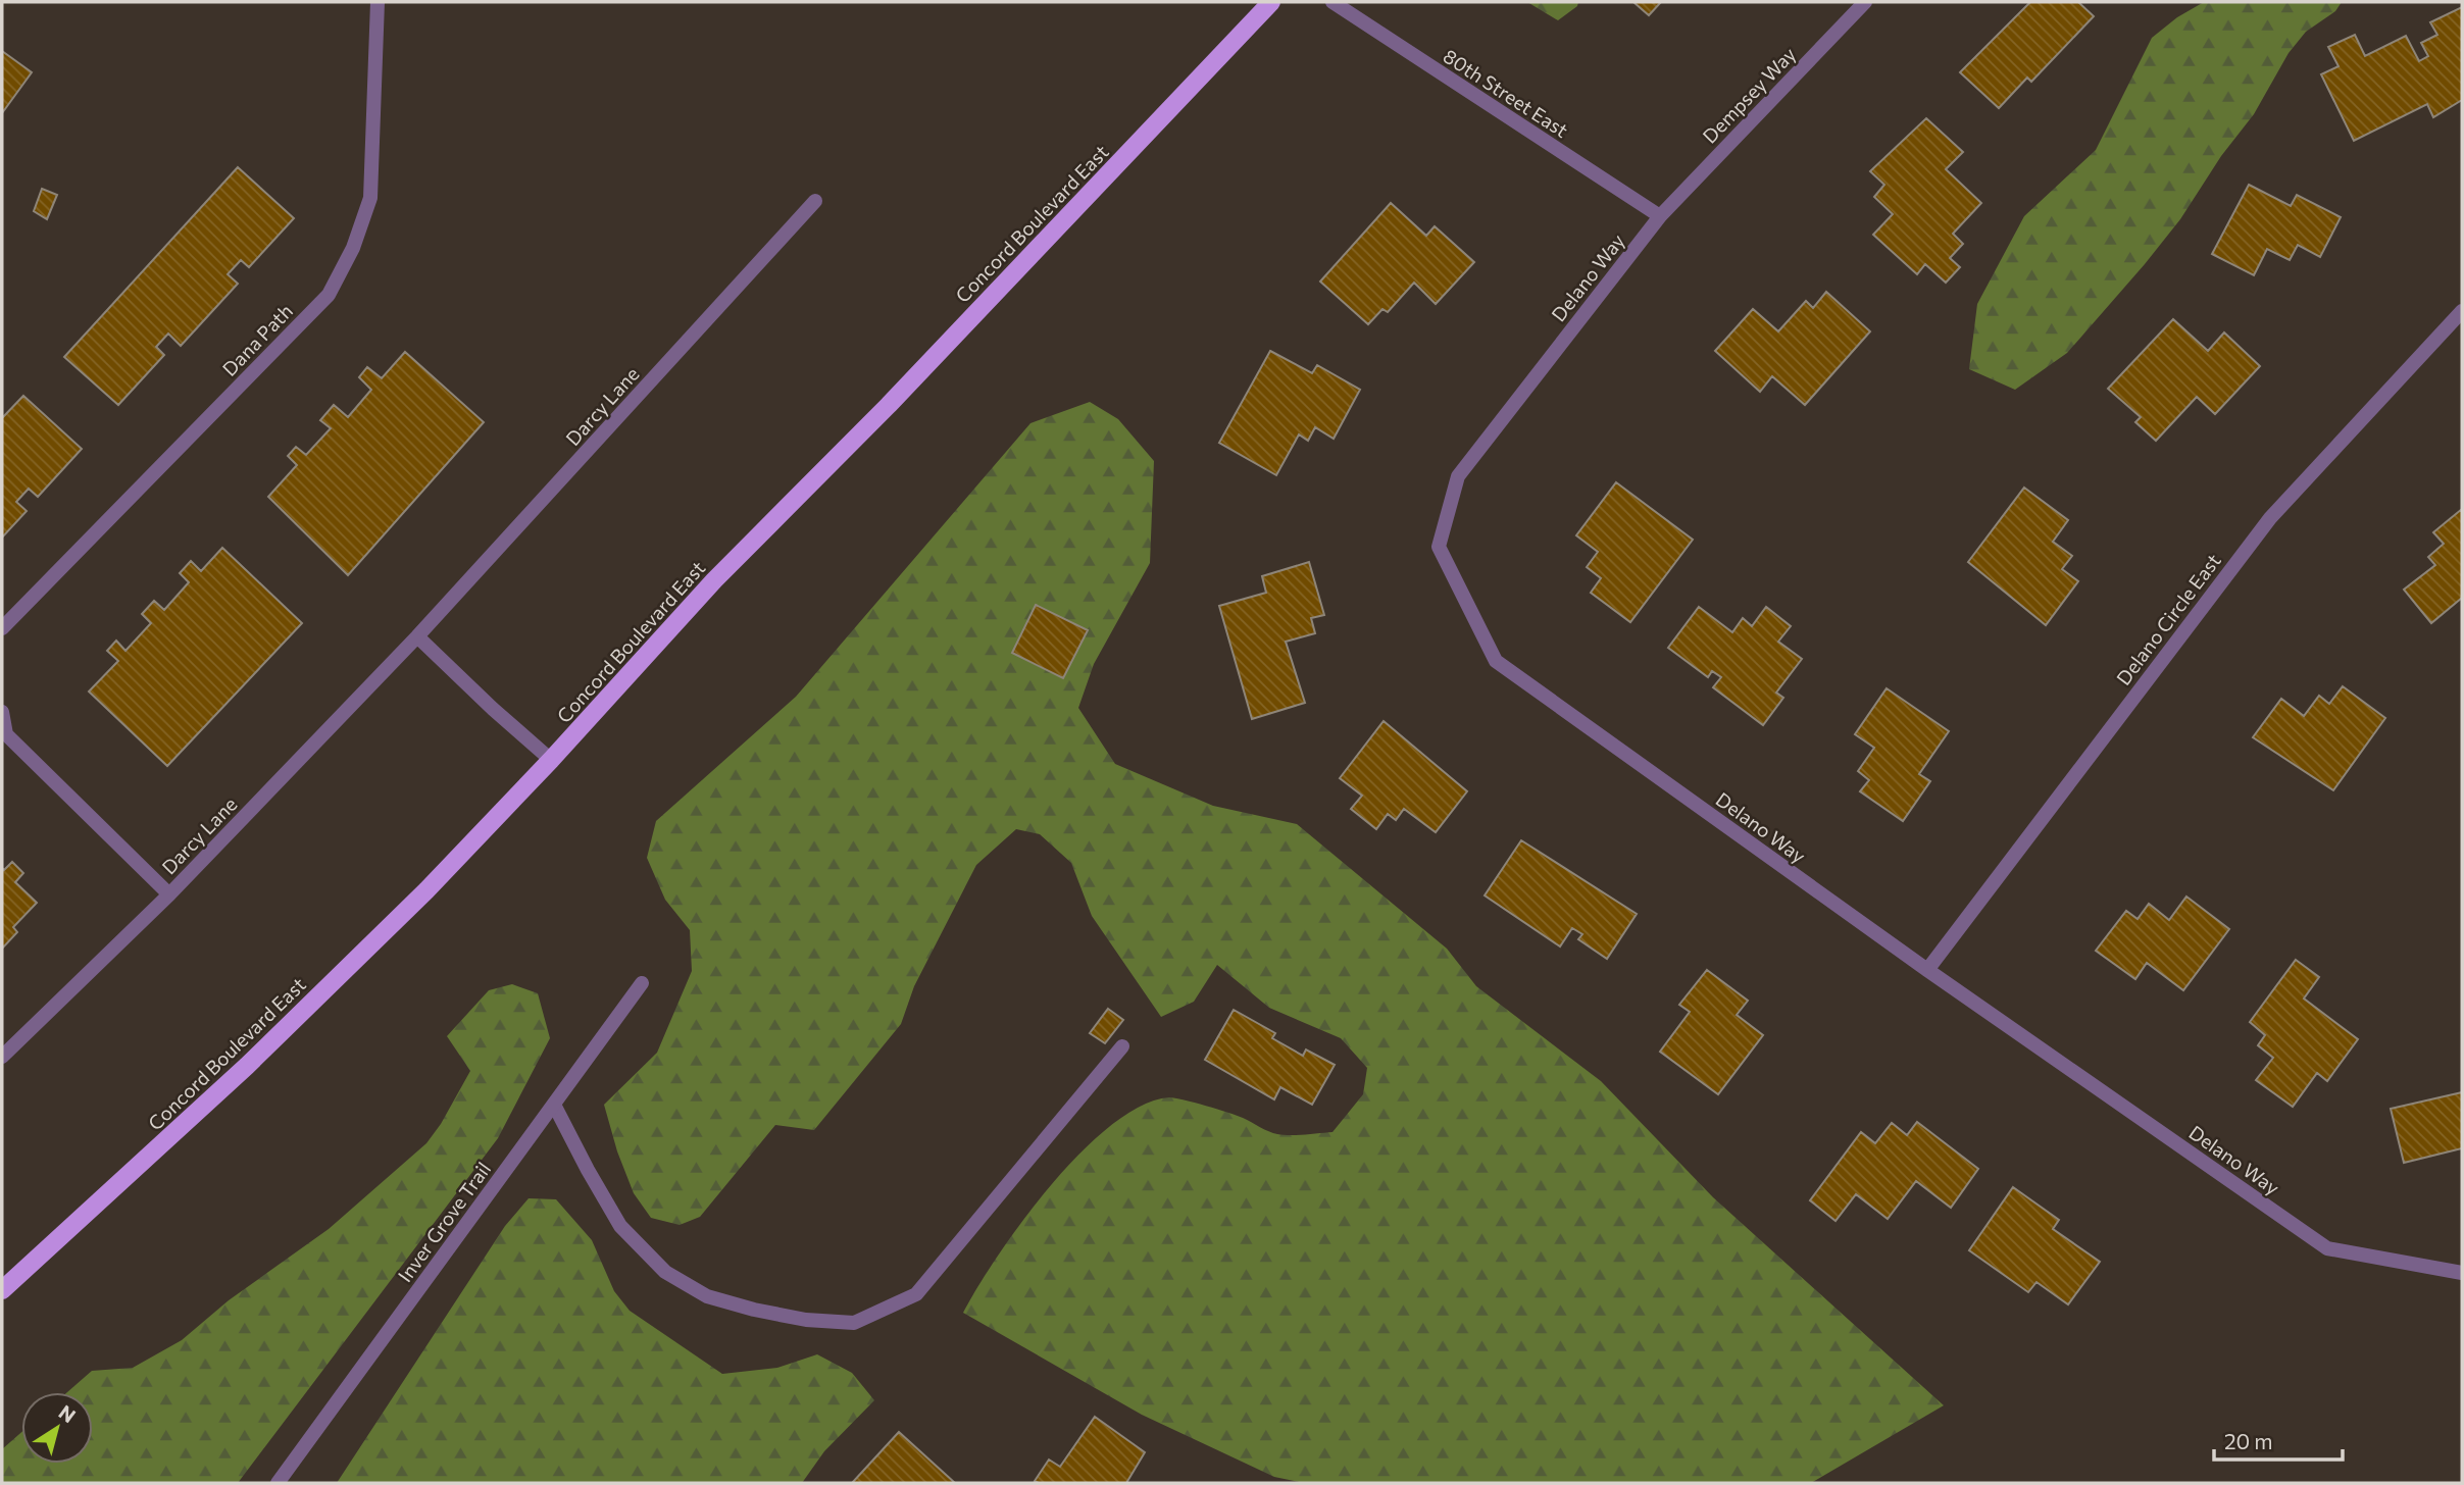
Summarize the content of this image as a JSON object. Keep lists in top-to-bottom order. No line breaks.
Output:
{"streets":{"main road":["Concord Boulevard East"],"street":["80th Street East","Dempsey Way","Delano Way","Dana Path","Darcy Lane","Delano Circle East","Inver Grove Trail"]},"crossings":[["80th Street East","Dempsey Way"],["80th Street East","Delano Way"],["Dempsey Way","Delano Way"],["Delano Way","Delano Circle East"]],"scale_bar":"20 m","north":"top right"}
